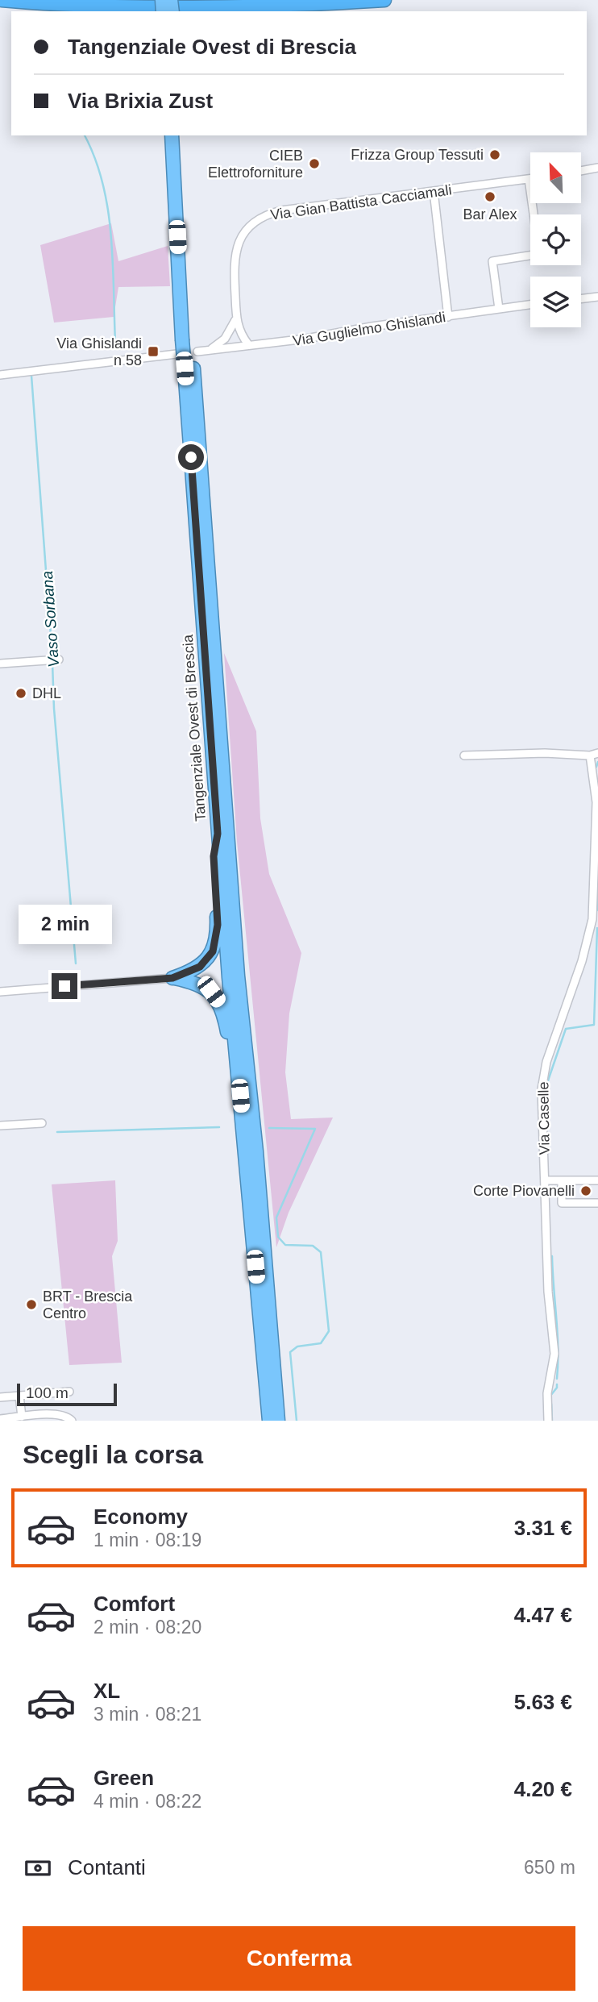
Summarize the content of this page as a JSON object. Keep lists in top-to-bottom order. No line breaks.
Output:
{"streets":{"highway":["Tangenziale Ovest di Brescia"],"street":["Via Gian Battista Cacciamali","Via Guglielmo Ghislandi","Via Caselle"]},"crossings":[["Via Gian Battista Cacciamali","Via Guglielmo Ghislandi"]],"water":["Vaso Sorbana"],"places":{"other":["Frizza Group Tessuti","CIEB Elettroforniture","Bar Alex","DHL","Corte Piovanelli","BRT - Brescia Centro"],"transit":["Via Ghislandi n 58"]},"scale_bar":"100 m","north":"top left","page":{"banner":["Tangenziale Ovest di Brescia","Via Brixia Zust"],"bubble":"2 min","scale":"100 m","heading":"Scegli la corsa","list":[{"name":"Economy","note":"1 min · 08:19","value":"3.31 €"},{"name":"Comfort","note":"2 min · 08:20","value":"4.47 €"},{"name":"XL","note":"3 min · 08:21","value":"5.63 €"},{"name":"Green","note":"4 min · 08:22","value":"4.20 €"}],"pay":["Contanti","650 m"],"buttons":"Conferma"}}
